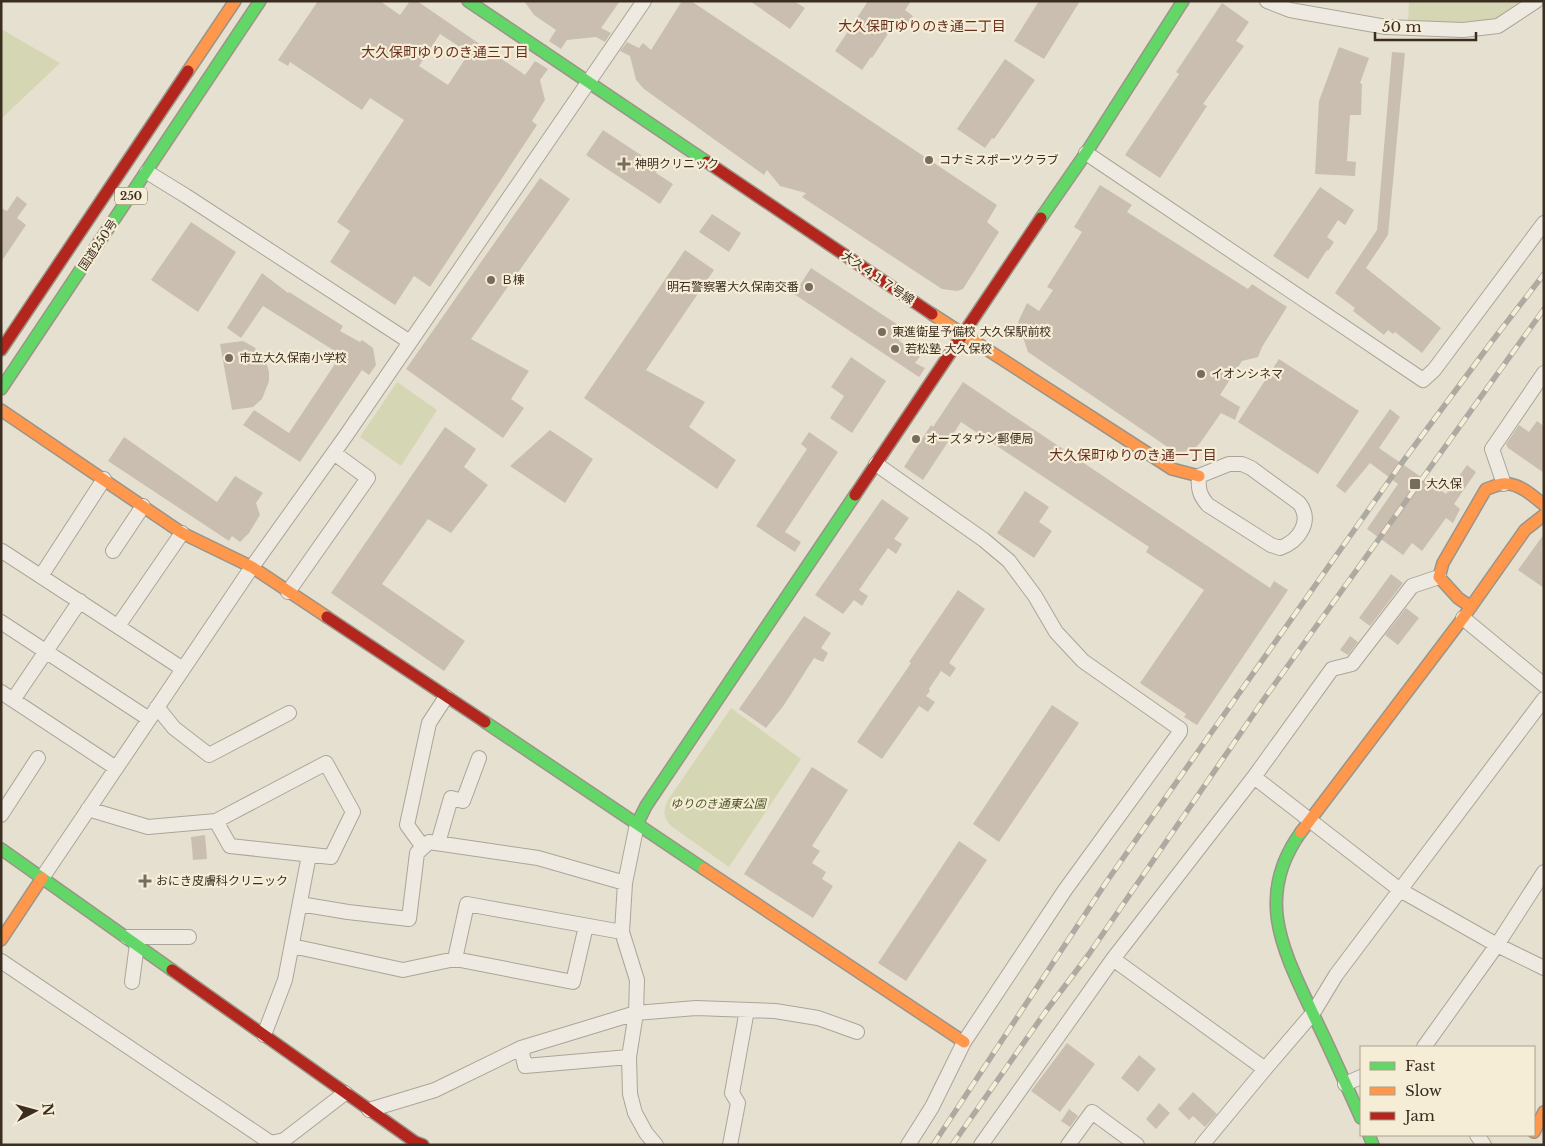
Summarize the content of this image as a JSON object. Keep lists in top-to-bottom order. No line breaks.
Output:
{"streets":{"main road":["250","国道250号","大久４１７号線"]},"districts":["大久保町ゆりのき通二丁目","大久保町ゆりのき通三丁目","大久保町ゆりのき通一丁目"],"parks":["ゆりのき通東公園"],"places":{"other":["コナミスポーツクラブ","Ｂ棟","明石警察署大久保南交番","東進衛星予備校 大久保駅前校","若松塾 大久保校","市立大久保南小学校","イオンシネマ","オーズタウン郵便局"],"health":["神明クリニック","おにき皮膚科クリニック"],"transit":["大久保"]},"legend":["Fast","Slow","Jam"],"scale_bar":"50 m","north":"right"}
